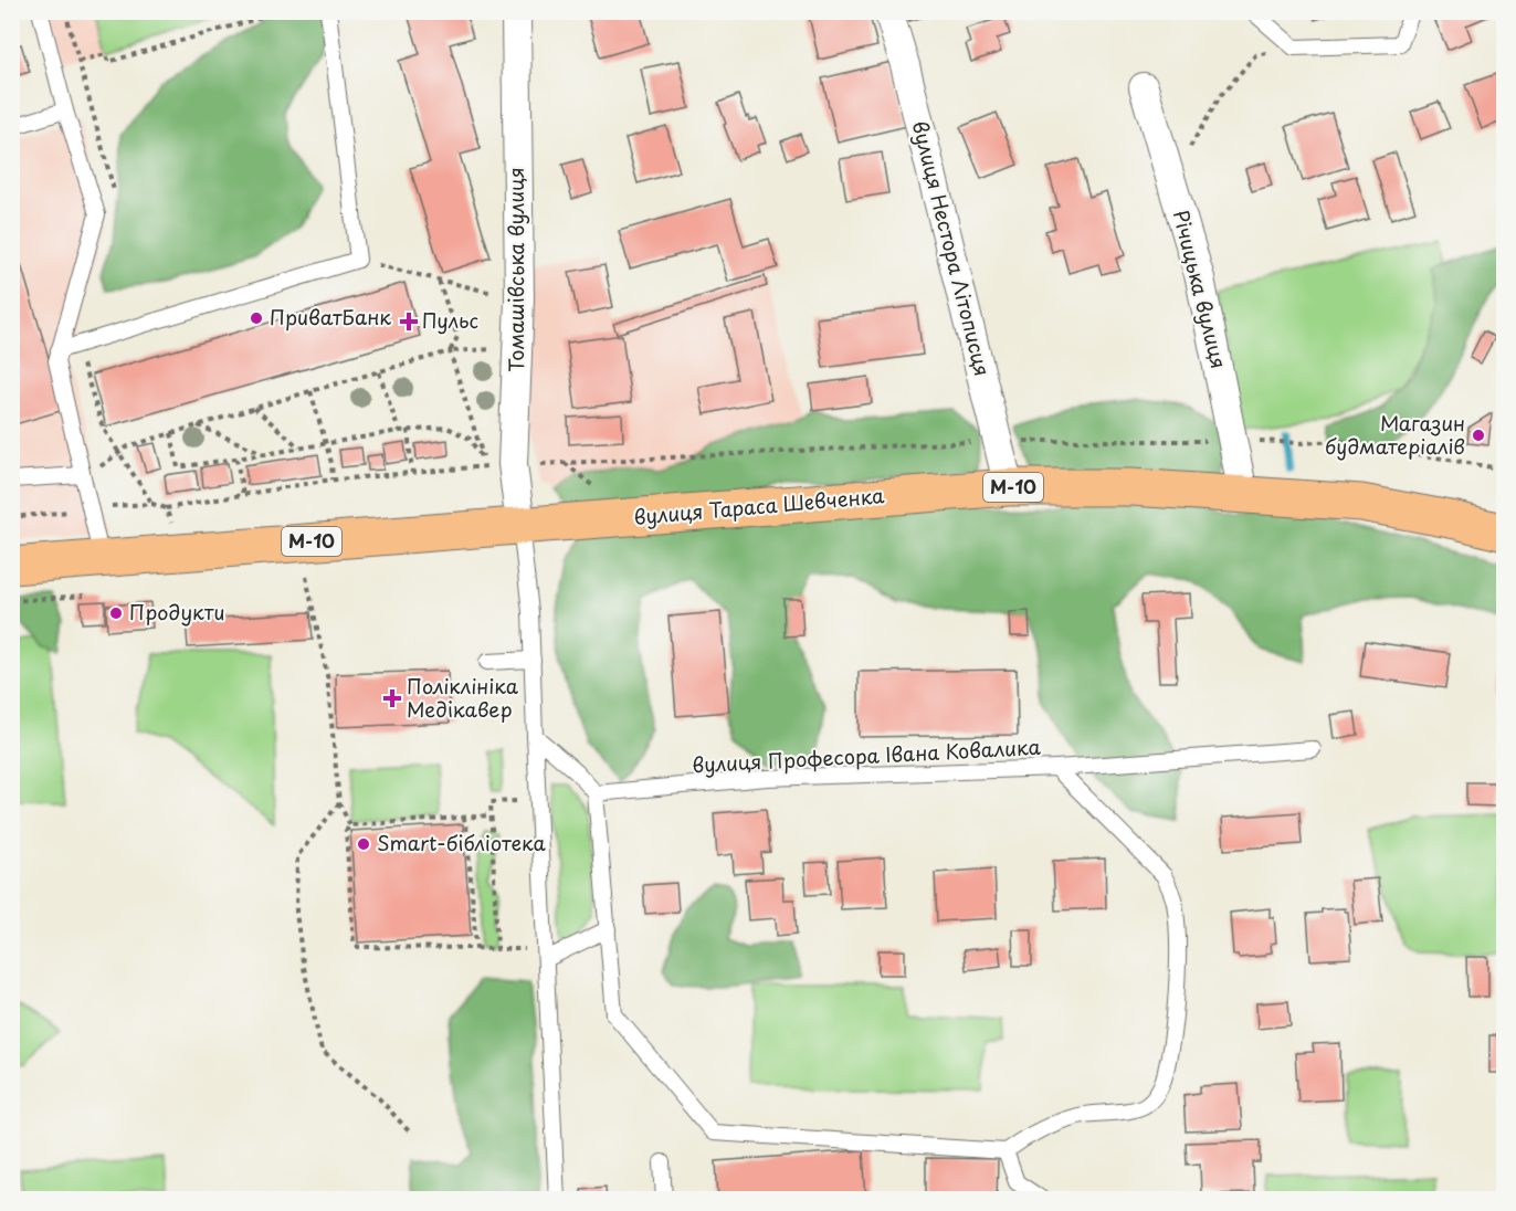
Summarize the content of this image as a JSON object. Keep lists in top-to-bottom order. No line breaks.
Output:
{"streets":{"main road":["М-10","вулиця Тараса Шевченка"],"street":["вулиця Нестора Літописця","Томашівська вулиця","Річицька вулиця"],"lane":["вулиця Професора Івана Ковалика"]},"crossings":[["вулиця Нестора Літописця","вулиця Тараса Шевченка"],["Томашівська вулиця","вулиця Тараса Шевченка"],["Річицька вулиця","вулиця Тараса Шевченка"]],"places":{"other":["ПриватБанк","Магазин будматеріалів","Продукти","Smart-бібліотека"],"health":["Пульс","Поліклініка Медікавер"]}}
